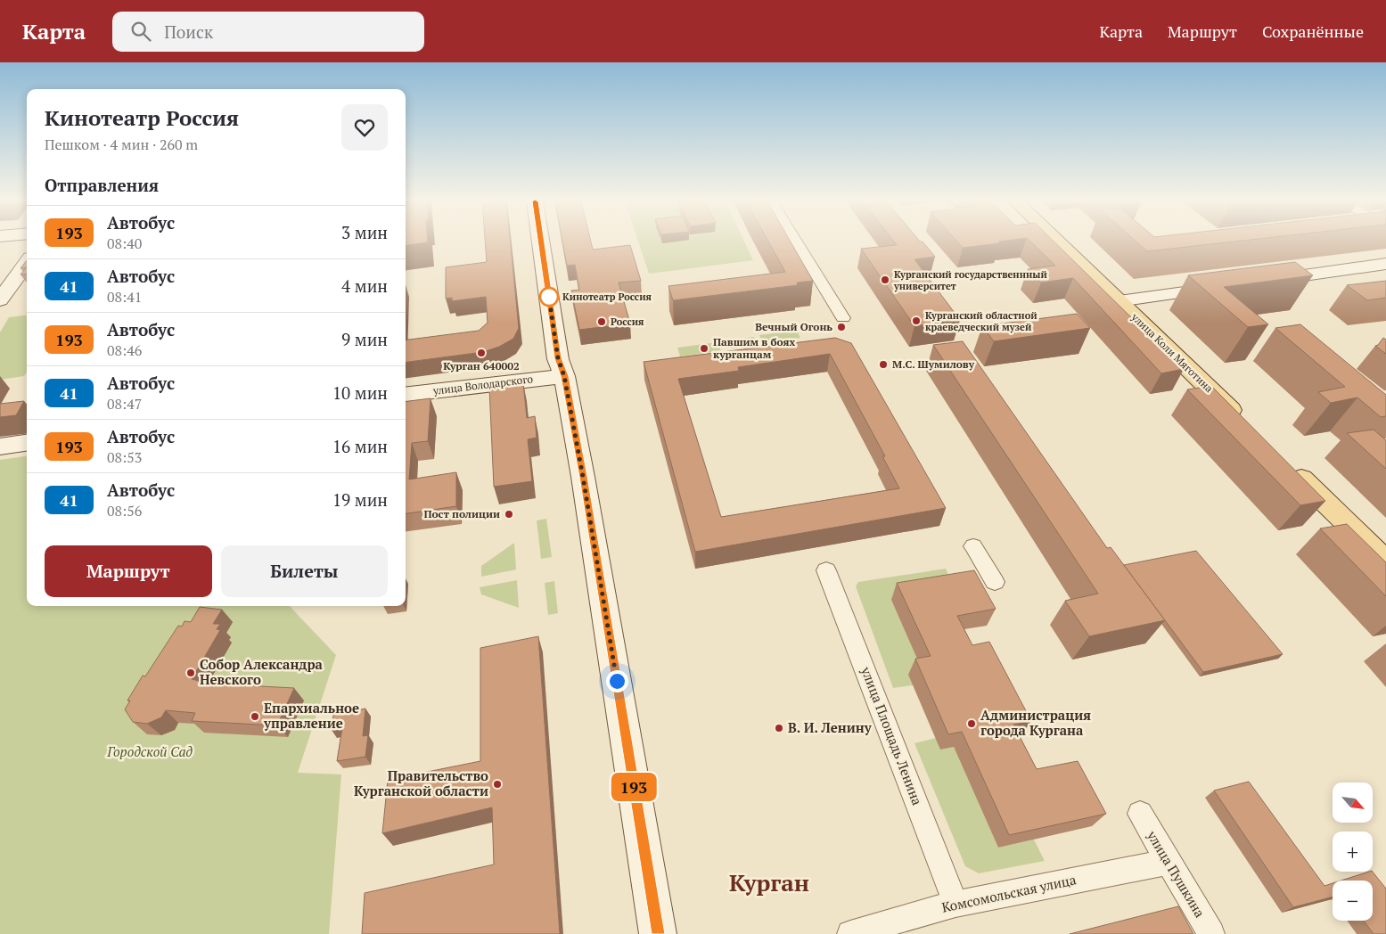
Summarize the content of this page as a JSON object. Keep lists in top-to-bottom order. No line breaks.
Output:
{"streets":{"main road":["улица Коли Мяготина","улица Володарского"],"street":["улица Площадь Ленина","улица Пушкина","Комсомольская улица"]},"crossings":[["улица Площадь Ленина","Комсомольская улица"],["улица Пушкина","Комсомольская улица"]],"districts":["Курган"],"parks":["Городской Сад"],"places":["Курганский государственнный университет","Кинотеатр Россия","Курганский областной краеведческий музей","Россия","Вечный Огонь","Павшим в боях курганцам","Курган 640002","М.С. Шумилову","Пост полиции","Собор Александра Невского","Епархиальное управление","Администрация города Кургана","В. И. Ленину","Правительство Курганской области"],"lines":["bus line 193"],"north":"bottom right","page":{"header":"Карта","search":"Поиск","nav":["Карта","Маршрут","Сохранённые"],"on_map":"193","heading":[["Кинотеатр Россия","Пешком · 4 мин · 260 m"],"Отправления"],"list":[{"mark":"193","name":"Автобус","note":"08:40","value":"3 мин"},{"mark":"41","name":"Автобус","note":"08:41","value":"4 мин"},{"mark":"193","name":"Автобус","note":"08:46","value":"9 мин"},{"mark":"41","name":"Автобус","note":"08:47","value":"10 мин"},{"mark":"193","name":"Автобус","note":"08:53","value":"16 мин"},{"mark":"41","name":"Автобус","note":"08:56","value":"19 мин"}],"buttons":["Маршрут","Билеты"],"map_buttons":["+","−"]}}
